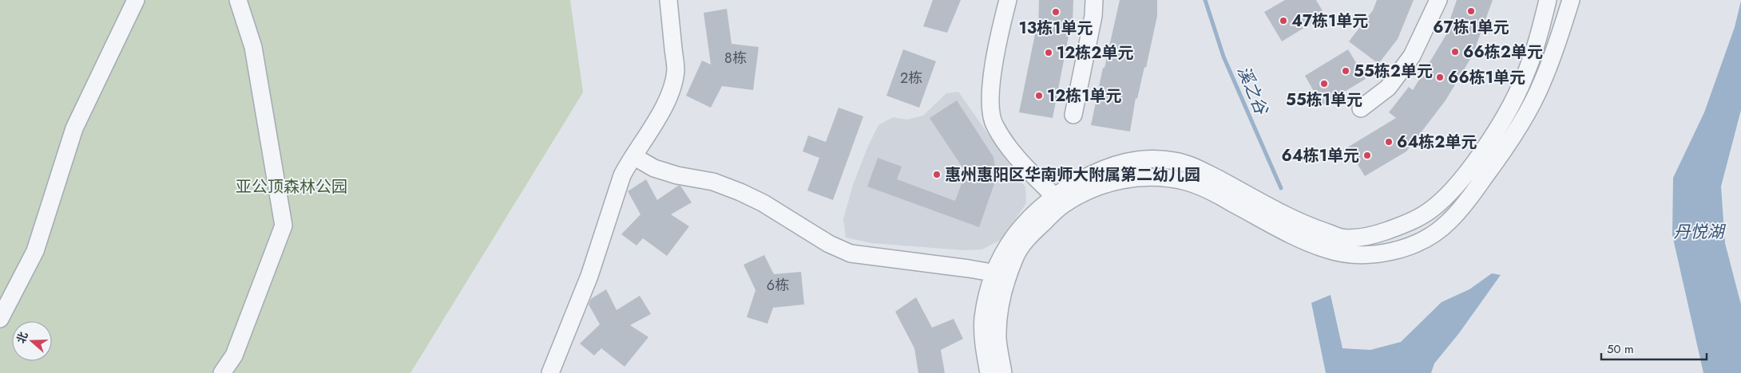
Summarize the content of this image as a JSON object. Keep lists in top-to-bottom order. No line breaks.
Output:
{"water":["溪之谷","丹悦湖"],"parks":["亚公顶森林公园"],"places":["67栋1单元","13栋1单元","47栋1单元","66栋2单元","12栋2单元","55栋2单元","66栋1单元","55栋1单元","12栋1单元","64栋2单元","64栋1单元","惠州惠阳区华南师大附属第二幼儿园"],"house_numbers":["8栋","2栋","6栋"],"scale_bar":"50 m","north":"left"}
